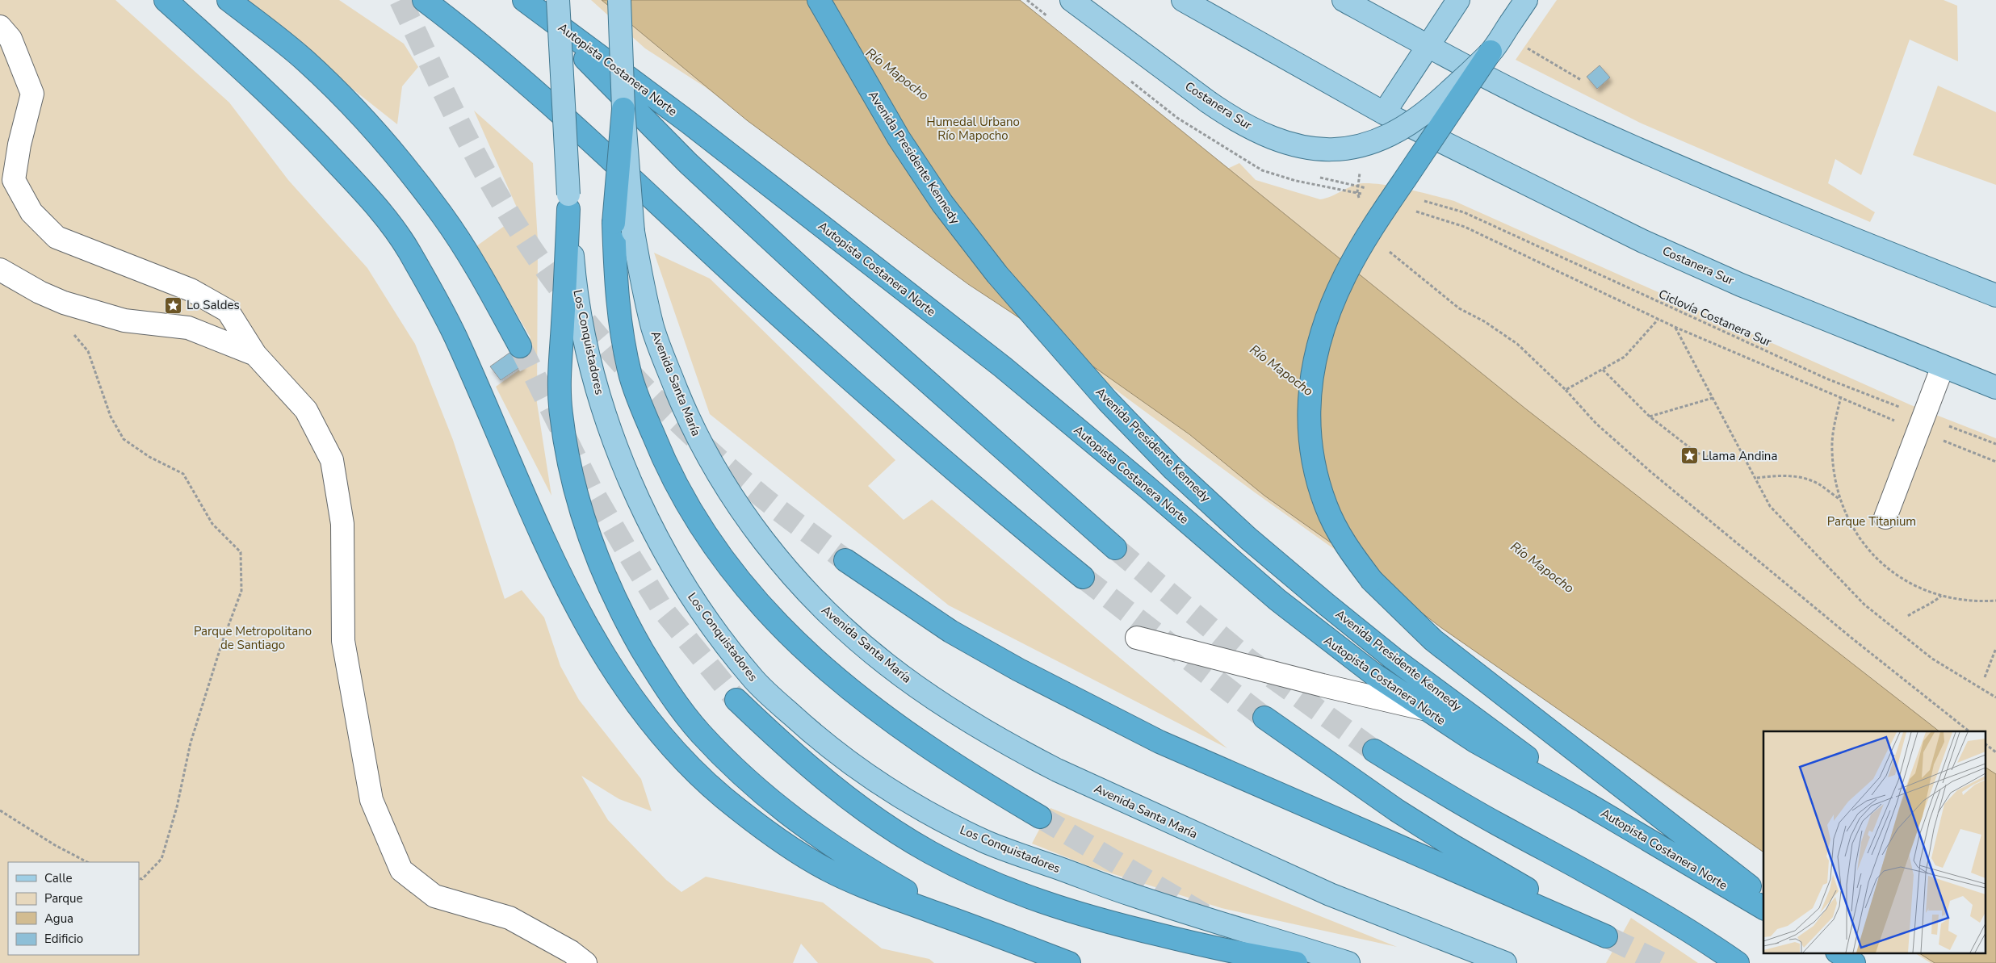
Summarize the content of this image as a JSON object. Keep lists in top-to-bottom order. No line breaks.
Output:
{"streets":{"highway":["Autopista Costanera Norte","Avenida Presidente Kennedy"],"main road":["Costanera Sur","Los Conquistadores","Avenida Santa María"],"path":["Ciclovía Costanera Sur"]},"crossings":[["Autopista Costanera Norte","Avenida Presidente Kennedy"]],"water":["Río Mapocho"],"parks":["Humedal Urbano Río Mapocho","Parque Titanium","Parque Metropolitano de Santiago"],"places":{"place":["Lo Saldes","Llama Andina"]},"legend":["Calle","Parque","Agua","Edificio"]}
